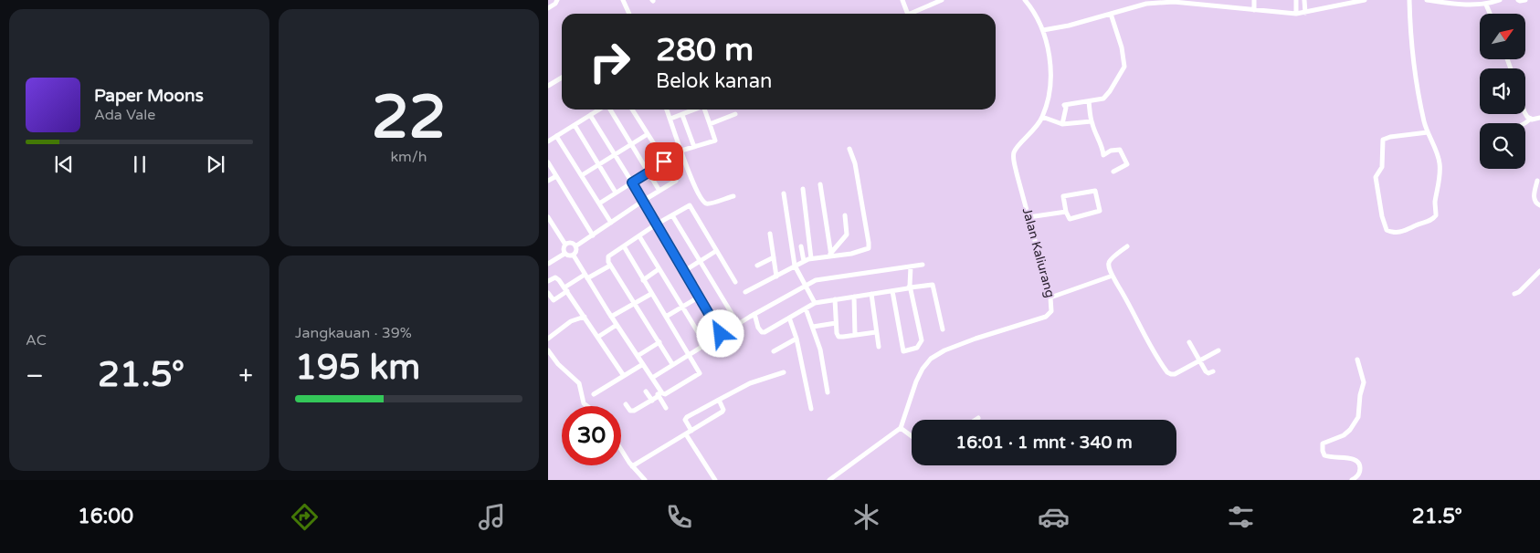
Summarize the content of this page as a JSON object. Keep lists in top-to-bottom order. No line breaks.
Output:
{"streets":{"street":["Jalan Kaliurang"]},"north":"top right","page":{"tile":[["22","km/h"],"AC",["Jangkauan · 39%","195 km"]],"turn":["280 m","Belok kanan"],"song":["Paper Moons","Ada Vale"],"heat":["−","21.5°","+"],"limit":"30","trip":"16:01 · 1 mnt · 340 m","tabs":["16:00","21.5°"]}}
